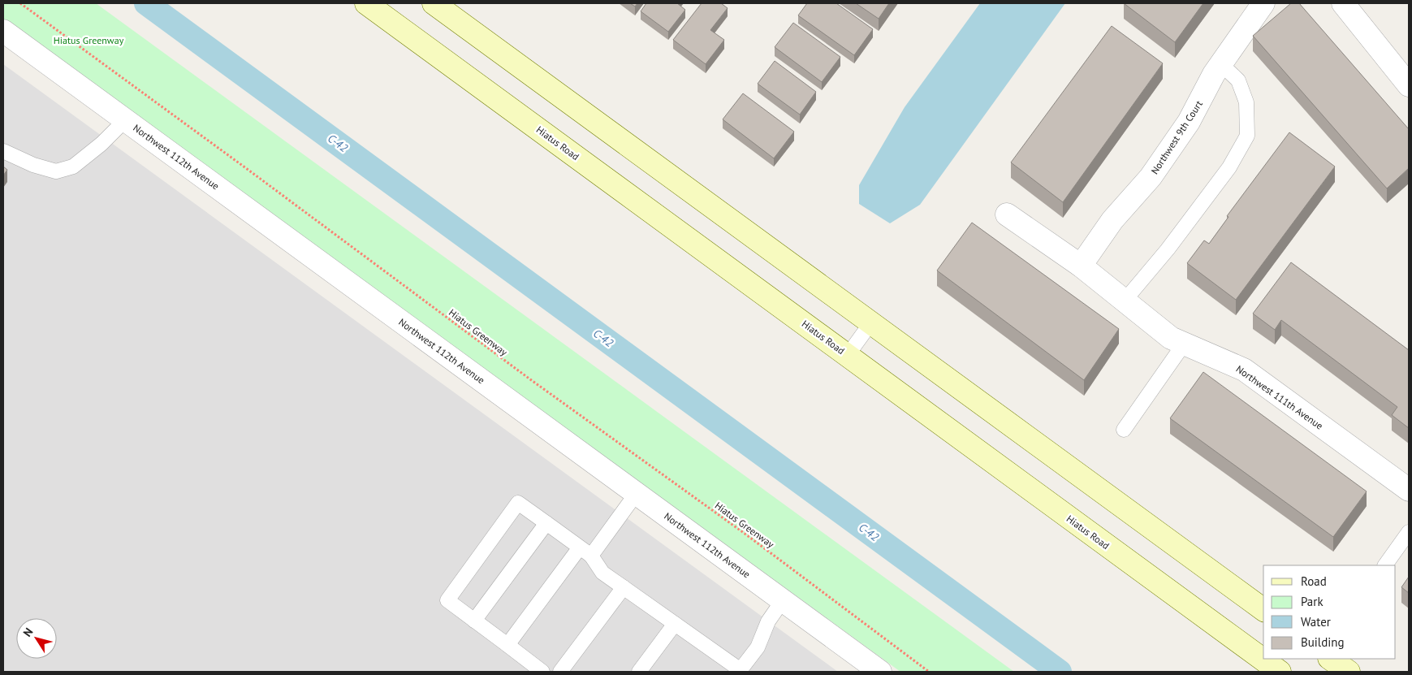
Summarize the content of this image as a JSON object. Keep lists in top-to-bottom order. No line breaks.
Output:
{"streets":{"main road":["Hiatus Road"],"street":["Northwest 9th Court","Northwest 112th Avenue","Northwest 111th Avenue"],"path":["Hiatus Greenway"]},"crossings":[["Northwest 9th Court","Northwest 111th Avenue"]],"water":["C-42"],"parks":["Hiatus Greenway"],"legend":["Road","Park","Water","Building"],"north":"top left"}
